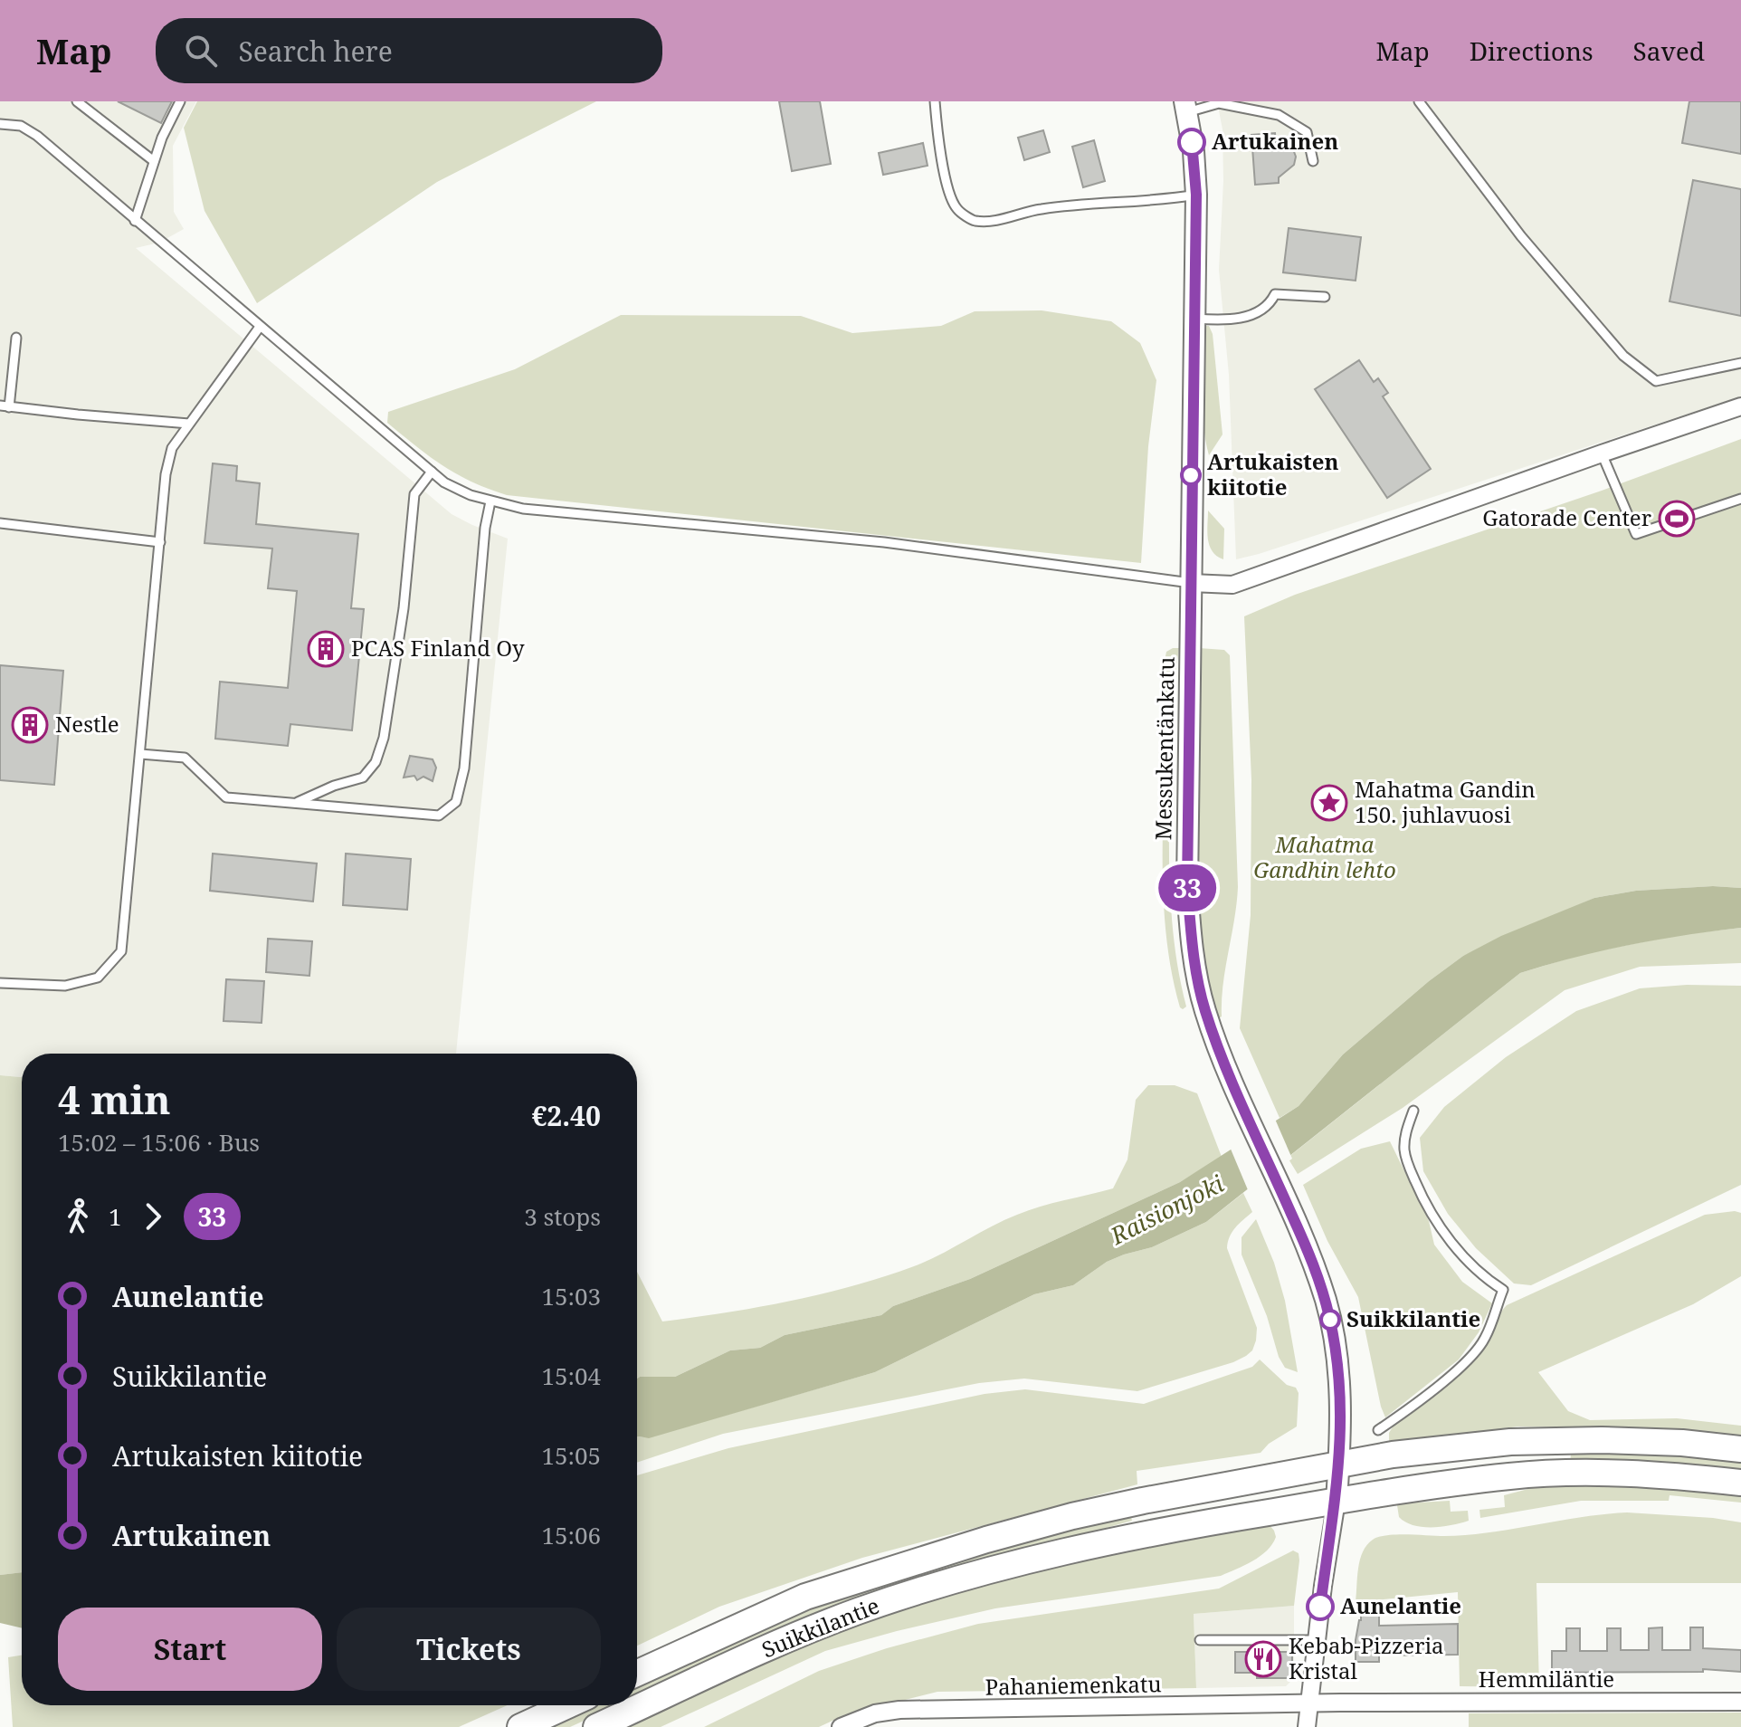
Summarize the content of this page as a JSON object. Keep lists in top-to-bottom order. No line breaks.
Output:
{"streets":{"main road":["Suikkilantie"],"street":["Messukentänkatu","Hemmiläntie","Pahaniemenkatu"]},"crossings":[["Messukentänkatu","Suikkilantie"],["Hemmiläntie","Pahaniemenkatu"]],"water":["Raisionjoki"],"parks":["Mahatma Gandhin lehto"],"places":{"other":["Artukainen","Artukaisten kiitotie","Suikkilantie","Aunelantie"],"sports":["Gatorade Center"],"building":["PCAS Finland Oy","Nestle"],"place":["Mahatma Gandin 150. juhlavuosi"],"restaurant":["Kebab-Pizzeria Kristal"]},"lines":["bus line 33"],"page":{"header":"Map","search":"Search here","nav":["Map","Directions","Saved"],"on_map":"33","heading":["4 min","15:02 – 15:06 · Bus","€2.40"],"legs":["1","33","3 stops"],"list":[{"name":"Aunelantie","value":"15:03"},{"name":"Suikkilantie","value":"15:04"},{"name":"Artukaisten kiitotie","value":"15:05"},{"name":"Artukainen","value":"15:06"}],"buttons":["Start","Tickets"]}}
